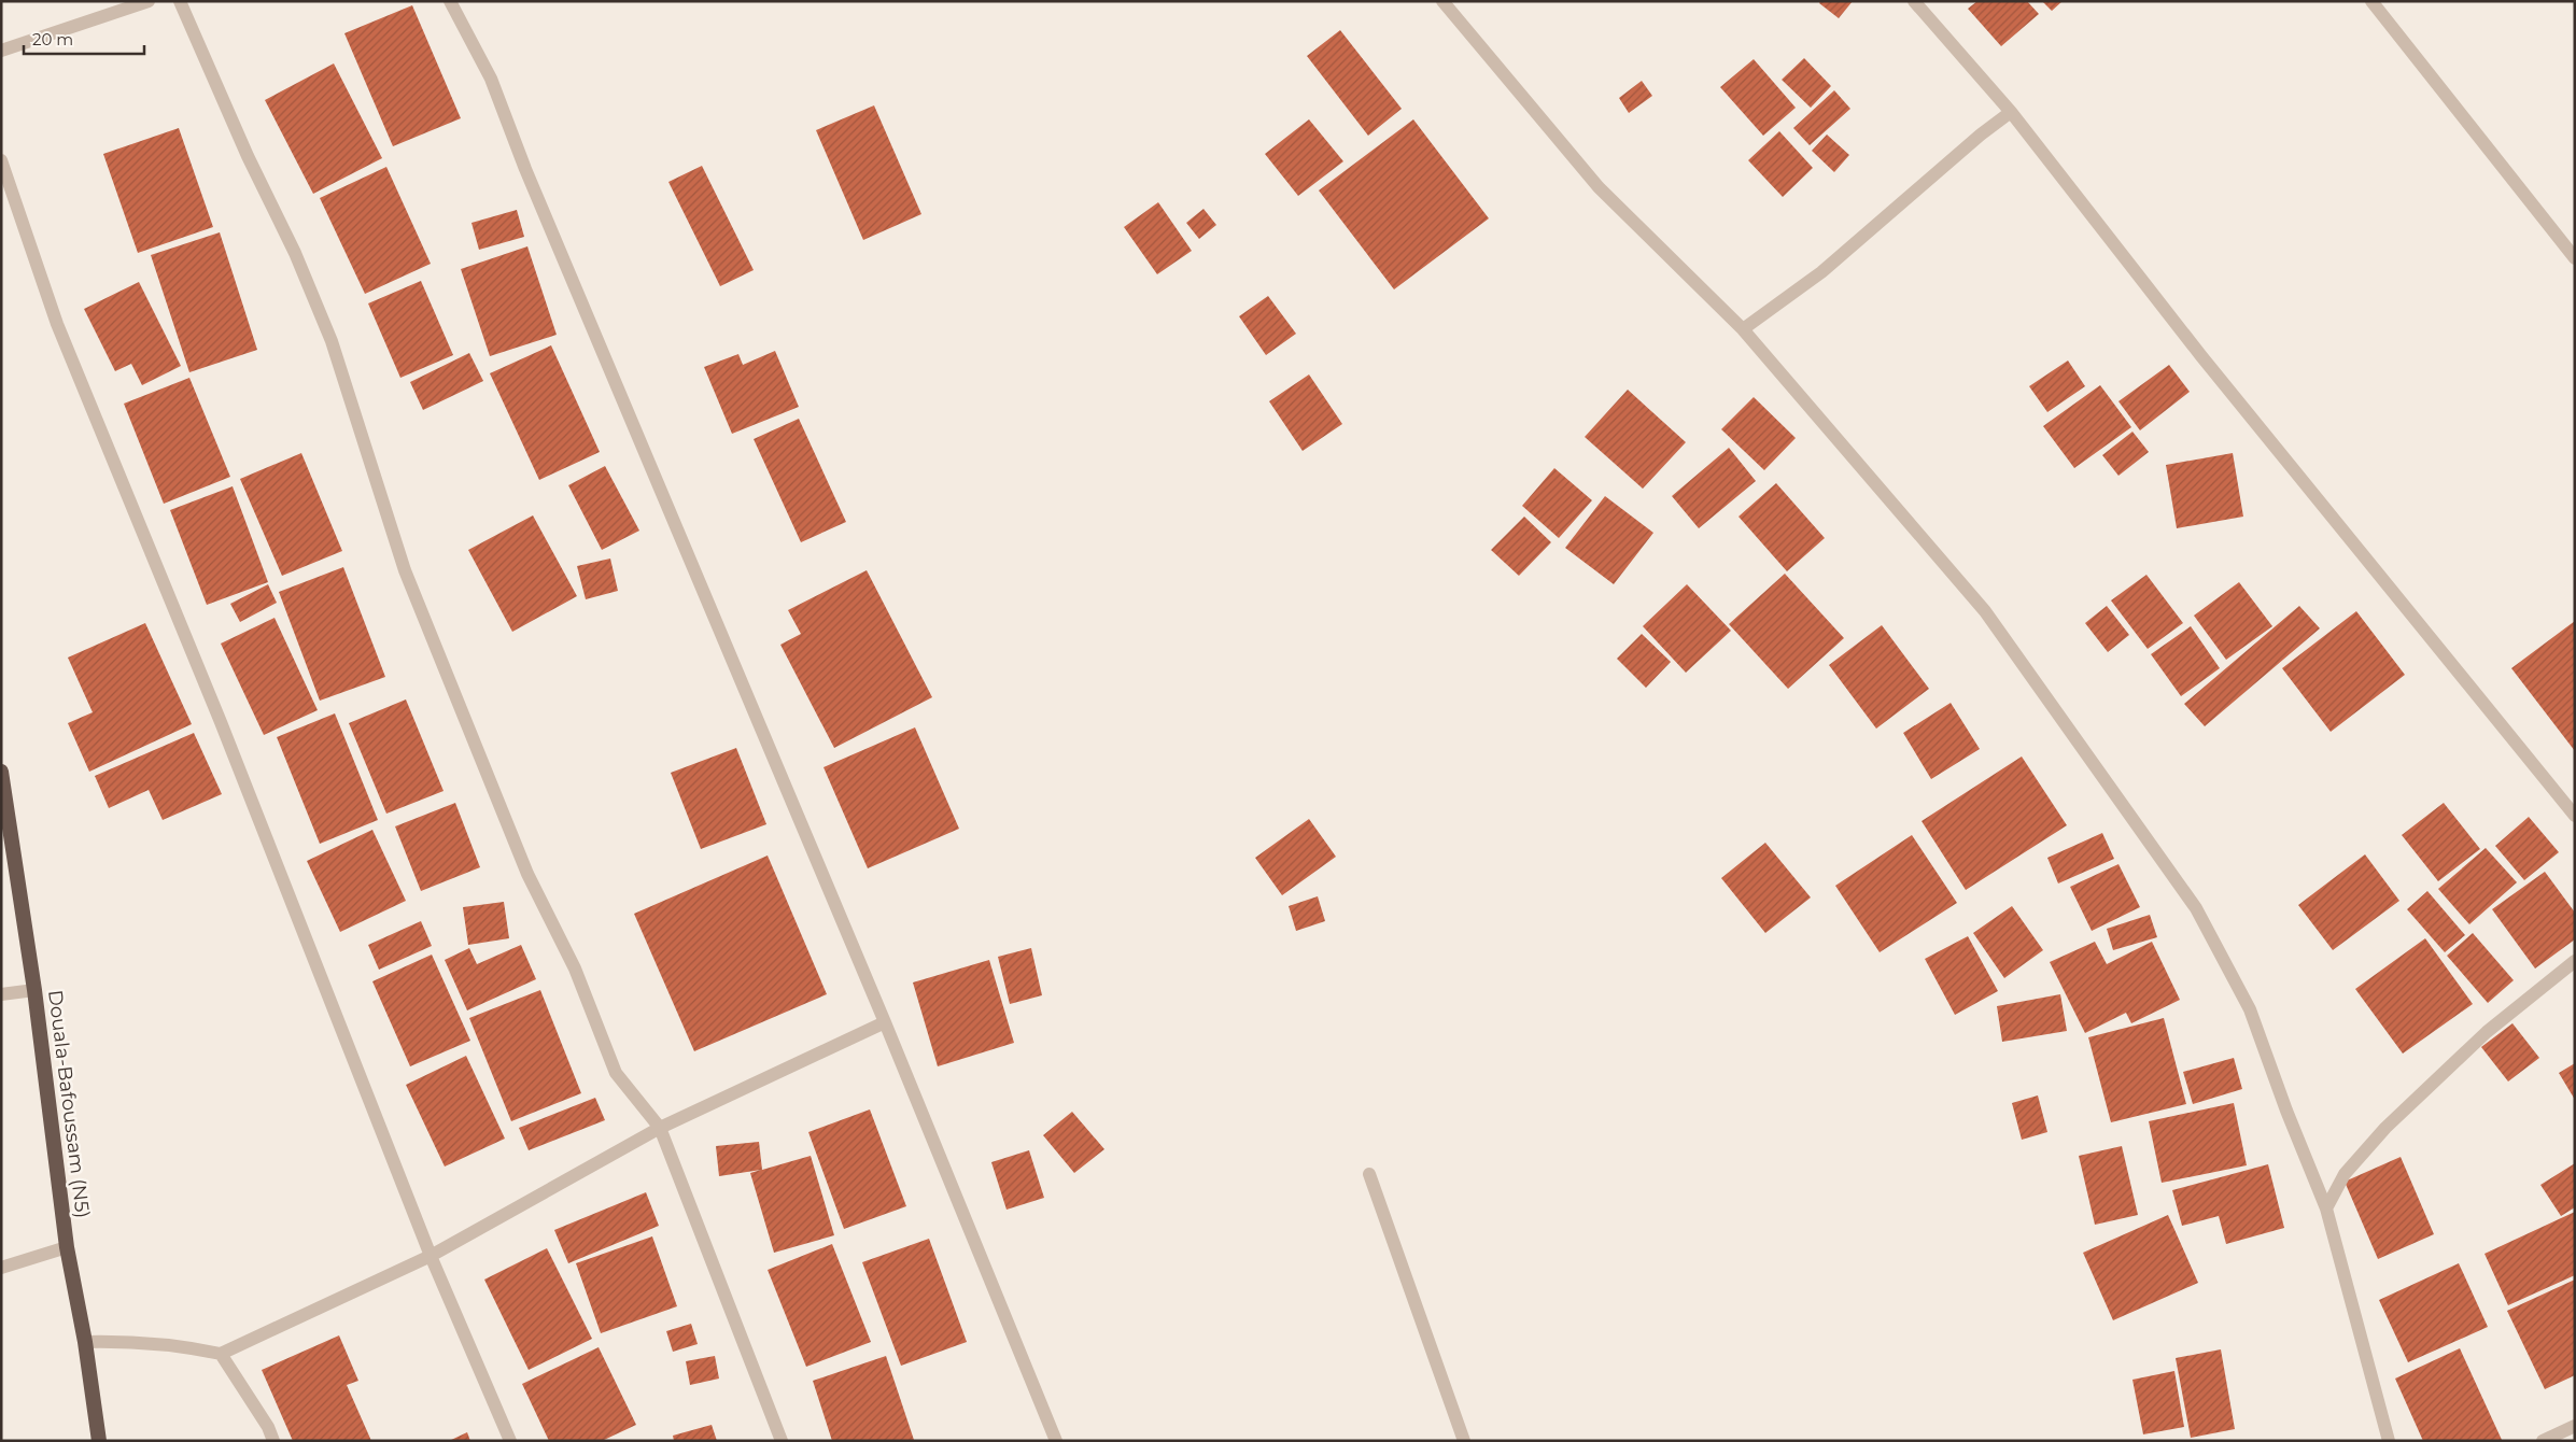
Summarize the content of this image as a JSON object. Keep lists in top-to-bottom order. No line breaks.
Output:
{"streets":{"highway":["Douala-Bafoussam (N5)"]},"scale_bar":"20 m"}
